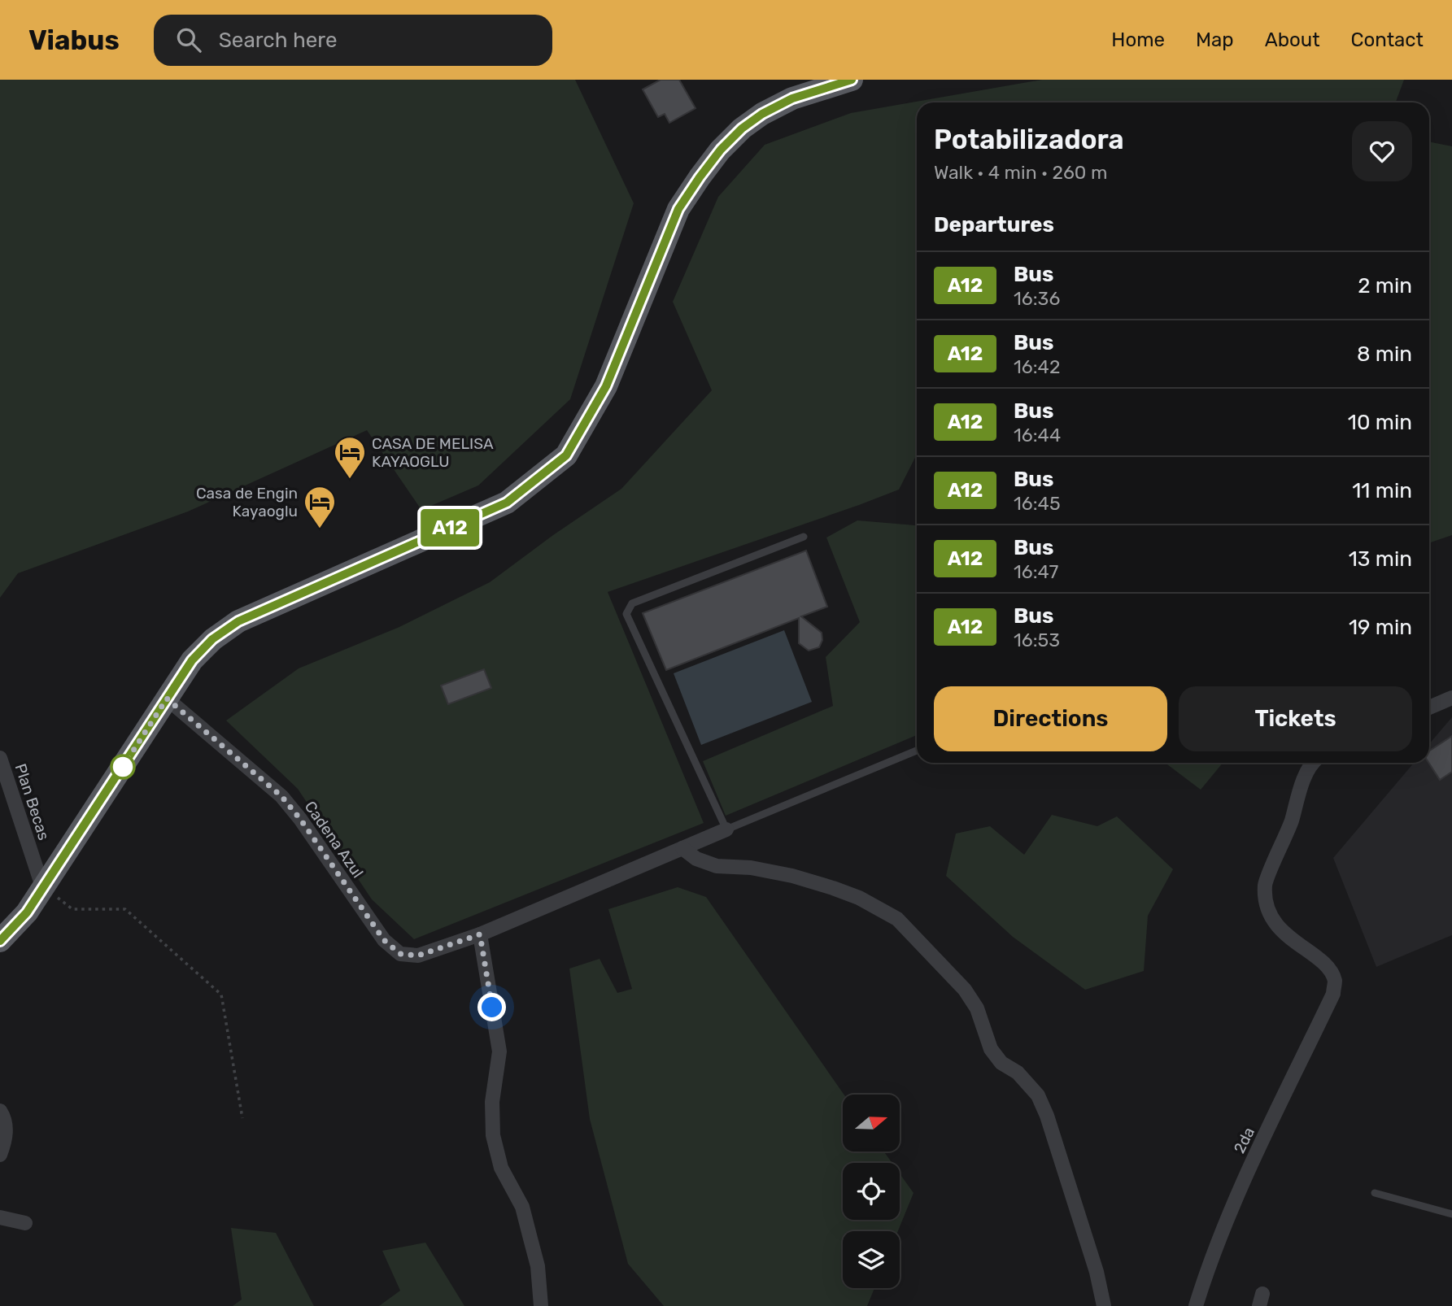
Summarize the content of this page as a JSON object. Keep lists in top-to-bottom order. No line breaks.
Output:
{"streets":{"street":["Plan Becas","Cadena Azul","2da"]},"places":{"hotel":["CASA DE MELISA KAYAOGLU","Casa de Engin Kayaoglu"]},"lines":["bus line A12"],"north":"right","page":{"header":"Viabus","search":"Search here","nav":["Home","Map","About","Contact"],"on_map":"A12","heading":[["Potabilizadora","Walk · 4 min · 260 m"],"Departures"],"list":[{"mark":"A12","name":"Bus","note":"16:36","value":"2 min"},{"mark":"A12","name":"Bus","note":"16:42","value":"8 min"},{"mark":"A12","name":"Bus","note":"16:44","value":"10 min"},{"mark":"A12","name":"Bus","note":"16:45","value":"11 min"},{"mark":"A12","name":"Bus","note":"16:47","value":"13 min"},{"mark":"A12","name":"Bus","note":"16:53","value":"19 min"}],"buttons":["Directions","Tickets"]}}
